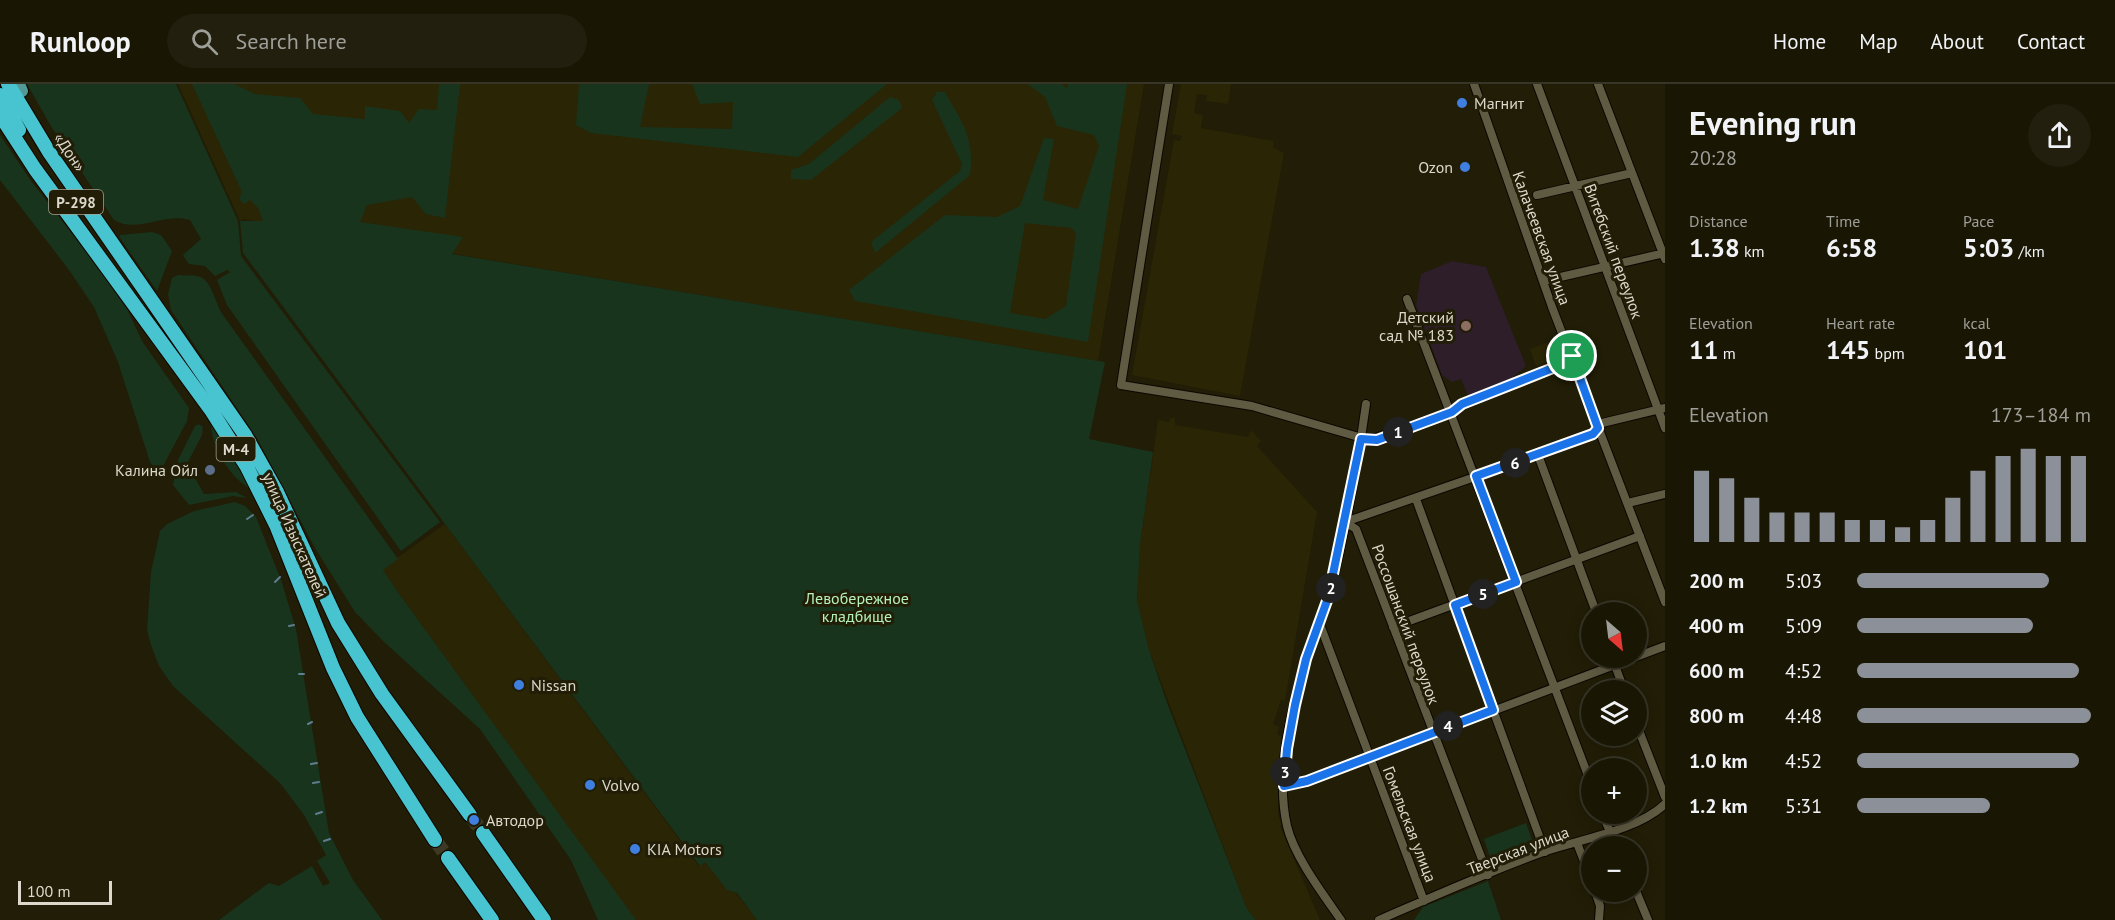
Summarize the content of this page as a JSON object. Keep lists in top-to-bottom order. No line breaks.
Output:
{"streets":{"highway":["«Дон»","Р-298","М-4","улица Изыскателей"],"street":["Калачеевская улица","Витебский переулок","Россошанский переулок","Гомельская улица","Тверская улица"]},"crossings":[["«Дон»","Р-298"],["«Дон»","улица Изыскателей"],["Р-298","М-4"],["Р-298","улица Изыскателей"],["М-4","улица Изыскателей"],["Россошанский переулок","Тверская улица"],["Гомельская улица","Тверская улица"]],"parks":["Левобережное кладбище"],"places":["Магнит","Ozon","Детский сад № 183","Калина Ойл","Nissan","Volvo","Автодор","KIA Motors"],"scale_bar":"100 m","north":"bottom right","page":{"header":"Runloop","search":"Search here","nav":["Home","Map","About","Contact"],"heading":["Evening run","20:28"],"stats":[["Distance","1.38 km"],["Time","6:58"],["Pace","5:03 /km"],["Elevation","11 m"],["Heart rate","145 bpm"],["kcal","101"]],"chart":["Elevation","173–184 m"],"pins":["1","6","2","5","4","3"],"list":[{"name":"200 m","note":"5:03"},{"name":"400 m","note":"5:09"},{"name":"600 m","note":"4:52"},{"name":"800 m","note":"4:48"},{"name":"1.0 km","note":"4:52"},{"name":"1.2 km","note":"5:31"}],"map_buttons":["+","−"],"scale":"100 m"}}
